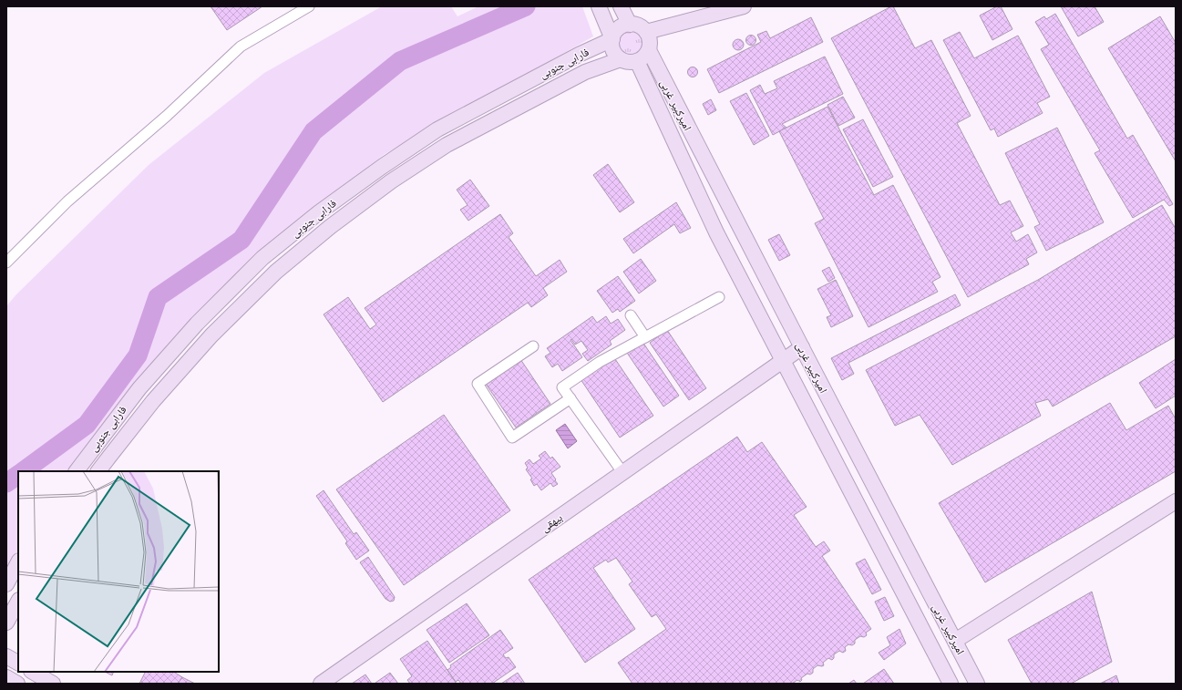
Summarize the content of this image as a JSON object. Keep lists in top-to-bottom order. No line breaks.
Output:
{"streets":{"street":["فارابی جنوبی","امیرکبیر غربی","بیهقی"]},"crossings":[["فارابی جنوبی","امیرکبیر غربی"],["امیرکبیر غربی","بیهقی"]]}
